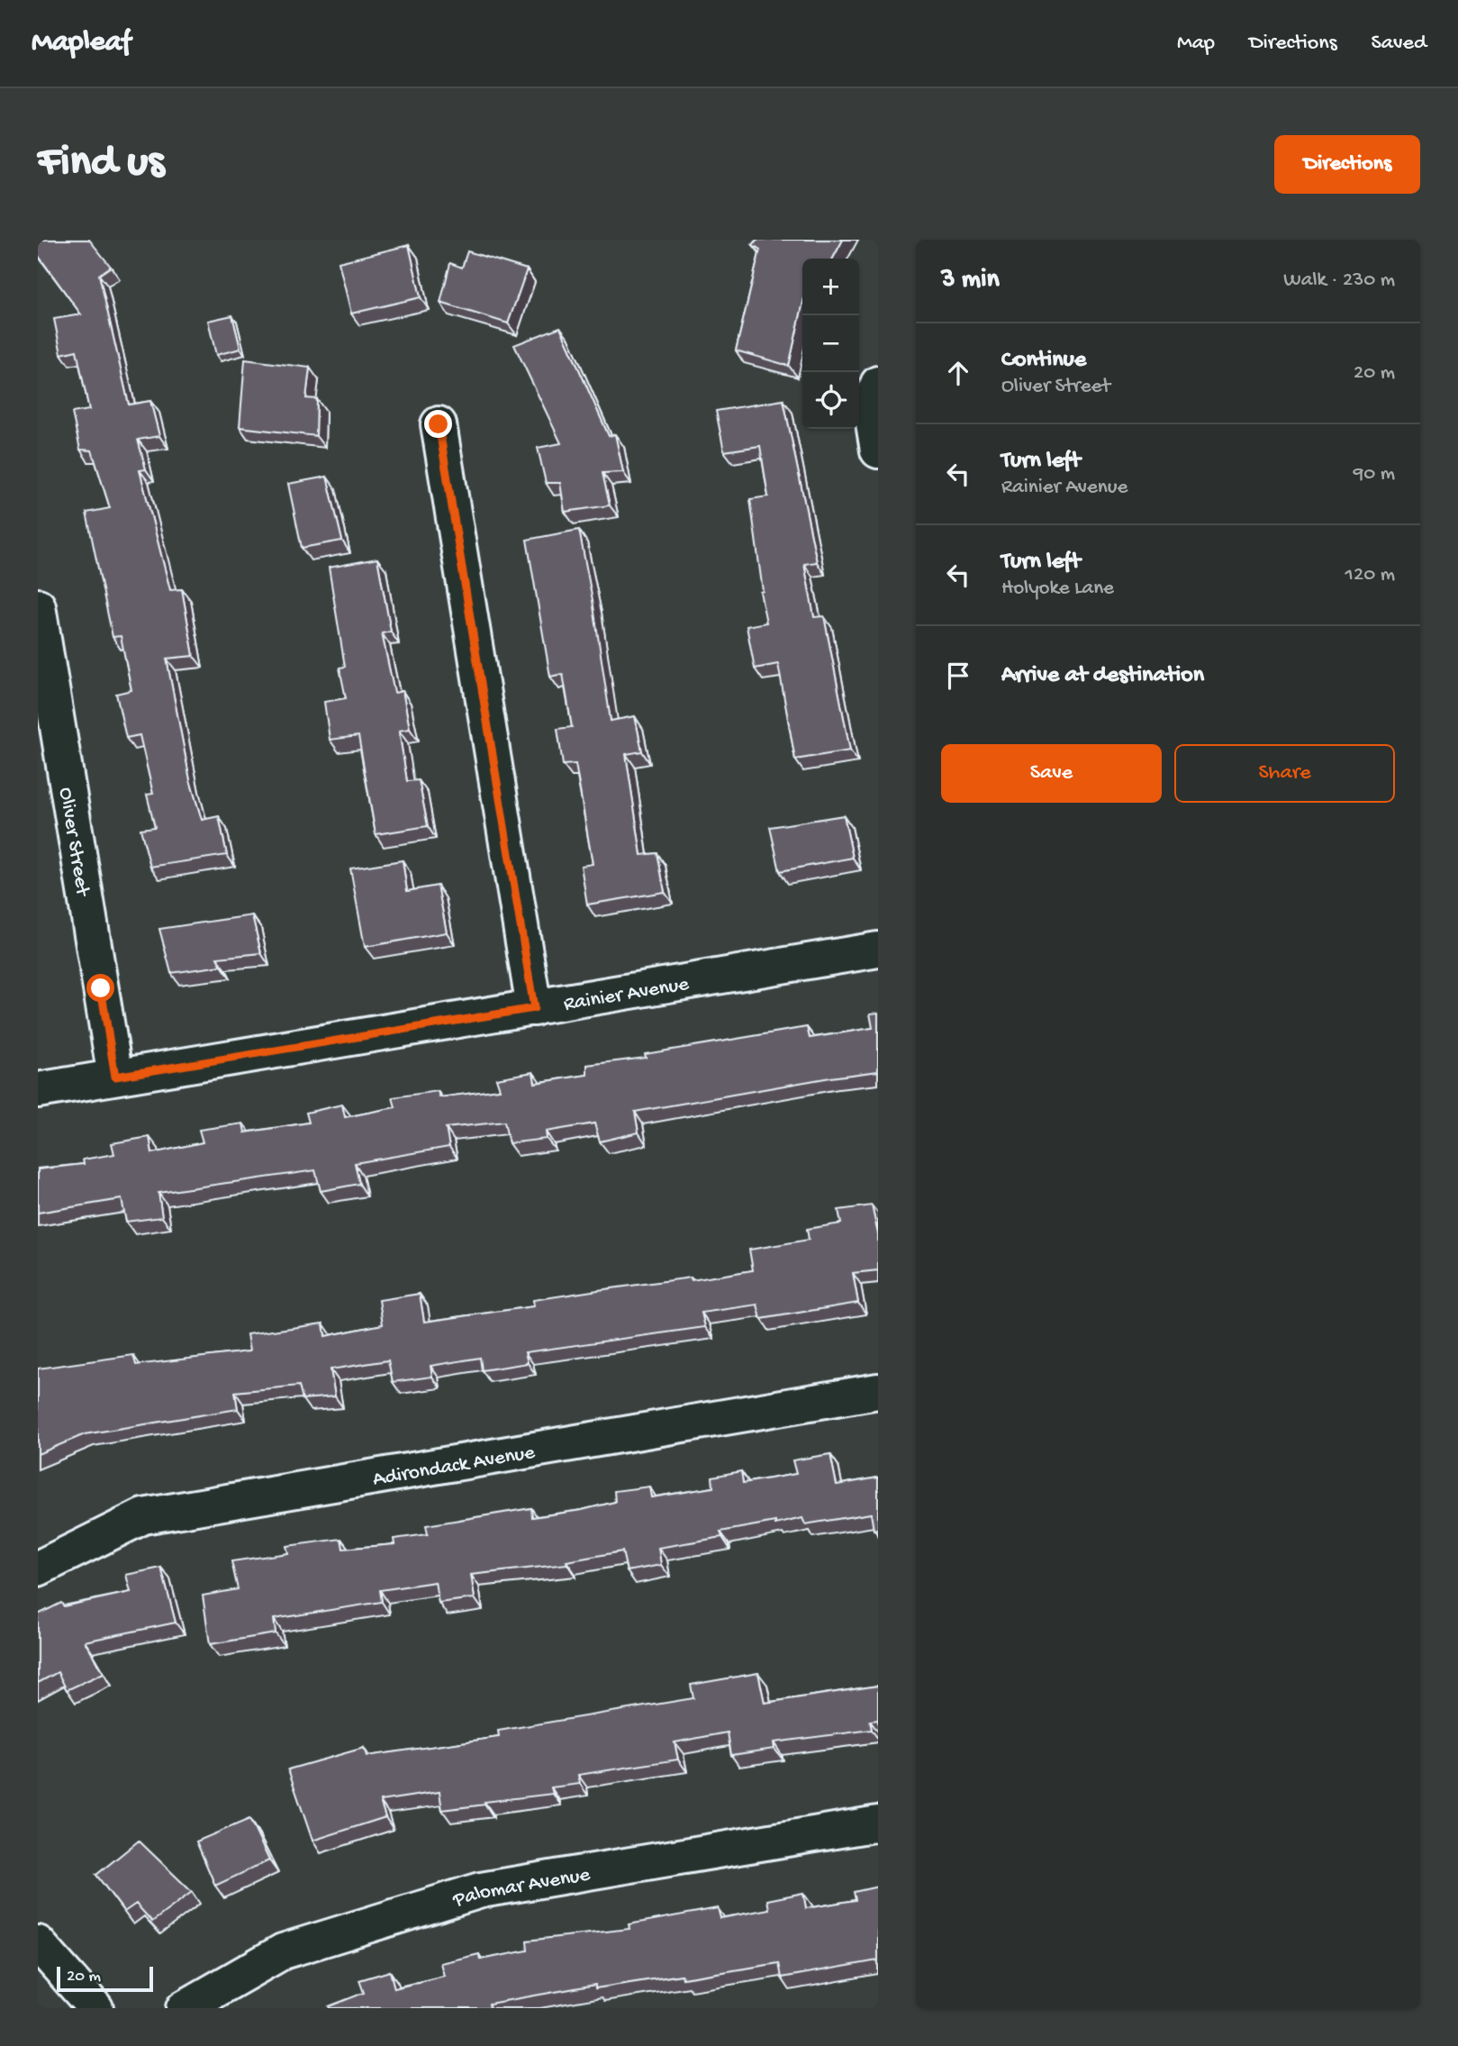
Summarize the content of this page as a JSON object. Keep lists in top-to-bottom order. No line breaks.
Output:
{"streets":{"street":["Oliver Street","Rainier Avenue","Adirondack Avenue","Palomar Avenue"]},"crossings":[["Oliver Street","Rainier Avenue"]],"scale_bar":"20 m","page":{"header":"Mapleaf","nav":["Map","Directions","Saved"],"buttons":["Directions",["Save","Share"]],"title":"Find us","heading":["3 min","Walk · 230 m"],"map_buttons":["+","−"],"list":[["Continue","Oliver Street","20 m"],["Turn left","Rainier Avenue","90 m"],["Turn left","Holyoke Lane","120 m"],"Arrive at destination"],"scale":"20 m"}}
